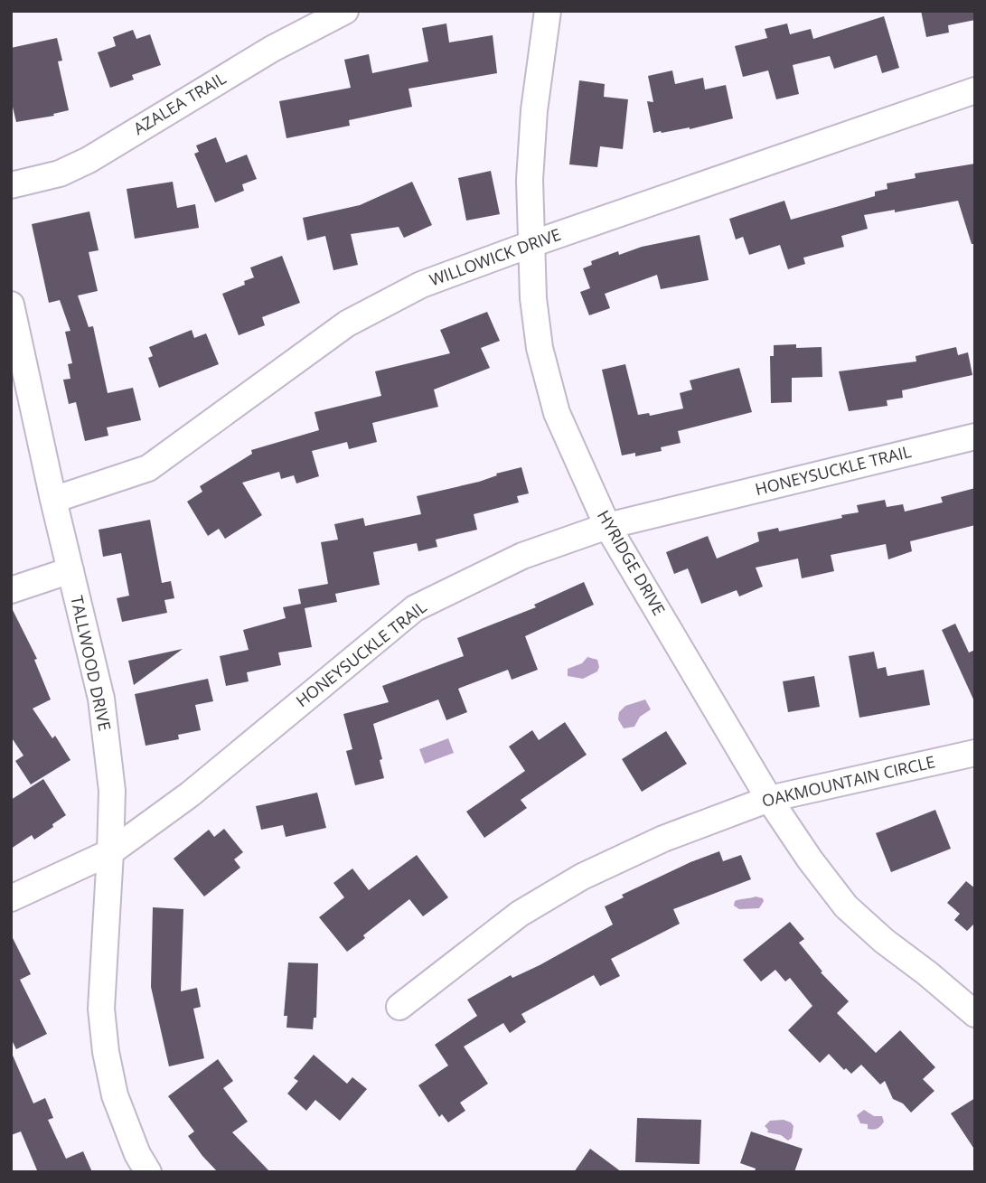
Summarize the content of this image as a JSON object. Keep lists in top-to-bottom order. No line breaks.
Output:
{"streets":{"street":["AZALEA TRAIL","WILLOWICK DRIVE","HONEYSUCKLE TRAIL","HYRIDGE DRIVE","TALLWOOD DRIVE","OAKMOUNTAIN CIRCLE"]},"crossings":[["WILLOWICK DRIVE","HYRIDGE DRIVE"],["WILLOWICK DRIVE","TALLWOOD DRIVE"],["HONEYSUCKLE TRAIL","HYRIDGE DRIVE"],["HONEYSUCKLE TRAIL","TALLWOOD DRIVE"],["HYRIDGE DRIVE","OAKMOUNTAIN CIRCLE"]]}
